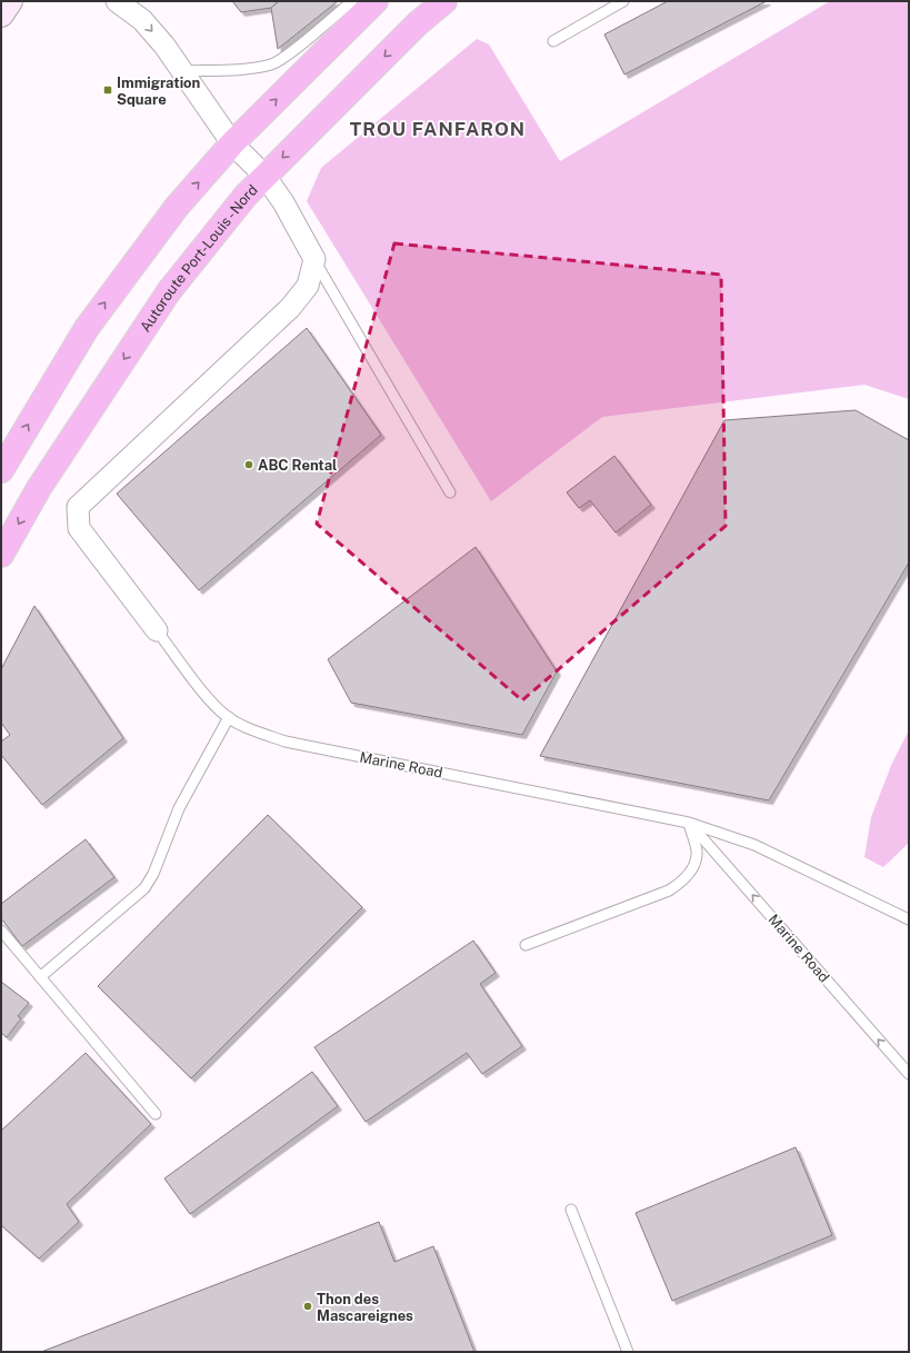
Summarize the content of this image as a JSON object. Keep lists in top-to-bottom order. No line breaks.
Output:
{"streets":{"highway":["Autoroute Port-Louis - Nord"],"lane":["Marine Road"]},"districts":["TROU FANFARON"],"places":{"transit":["Immigration Square"],"other":["ABC Rental","Thon des Mascareignes"]}}
